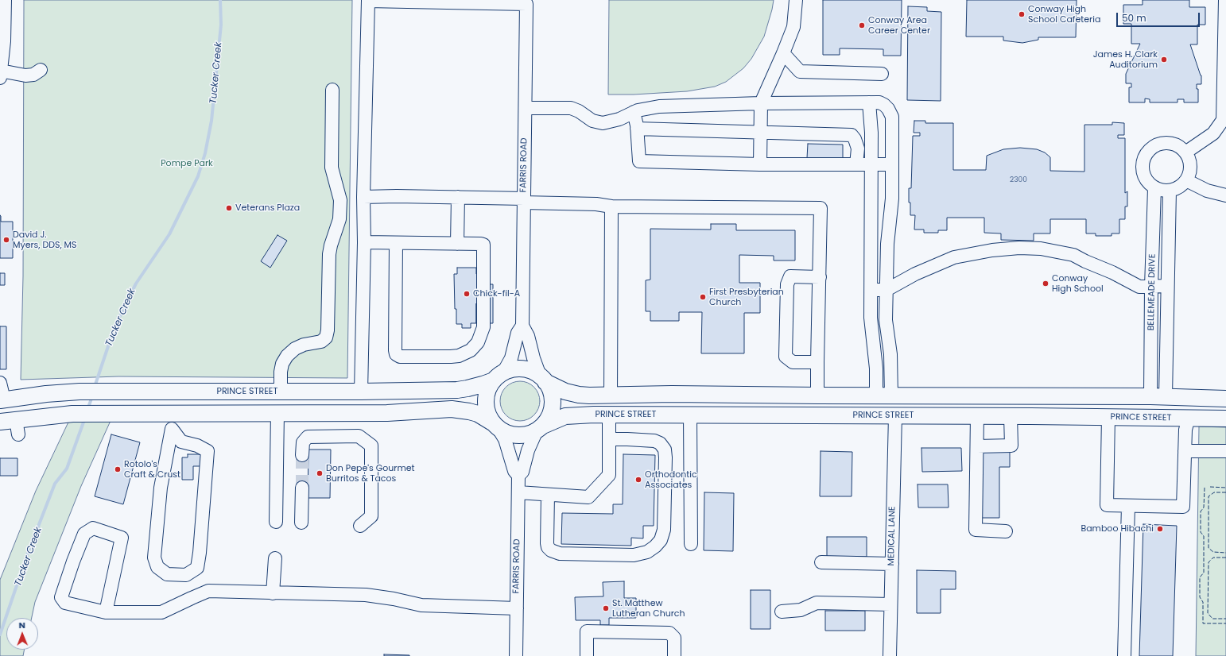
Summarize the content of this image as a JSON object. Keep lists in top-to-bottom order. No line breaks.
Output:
{"streets":{"main road":["PRINCE STREET"],"street":["FARRIS ROAD","BELLEMEADE DRIVE","MEDICAL LANE"]},"crossings":[["FARRIS ROAD","PRINCE STREET"],["PRINCE STREET","MEDICAL LANE"]],"water":["Tucker Creek"],"parks":["Pompe Park"],"places":["Conway High School Cafeteria","Conway Area Career Center","James H. Clark Auditorium","Veterans Plaza","David J. Myers, DDS, MS","Conway High School","Chick-fil-A","First Presbyterian Church","Rotolo's Craft & Crust","Don Pepe's Gourmet Burritos & Tacos","Orthodontic Associates","Bamboo Hibachi","St. Matthew Lutheran Church"],"house_numbers":["2300"],"scale_bar":"50 m","north":"top"}
